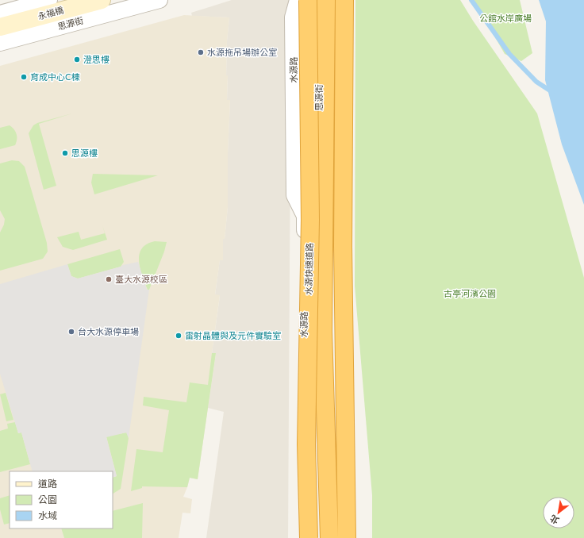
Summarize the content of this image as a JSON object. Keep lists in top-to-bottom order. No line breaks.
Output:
{"streets":{"highway":["水源快速道路"],"street":["永福橋","思源街","水源路"]},"crossings":[["思源街","水源路"],["思源街","水源快速道路"]],"parks":["公館水岸廣場","古亭河濱公園"],"places":["水源拖吊場辦公室","澄思樓","育成中心C棟","思源樓","臺大水源校區","台大水源停車場","雷射晶體與及元件實驗室"],"legend":["道路","公園","水域"],"north":"bottom left"}
